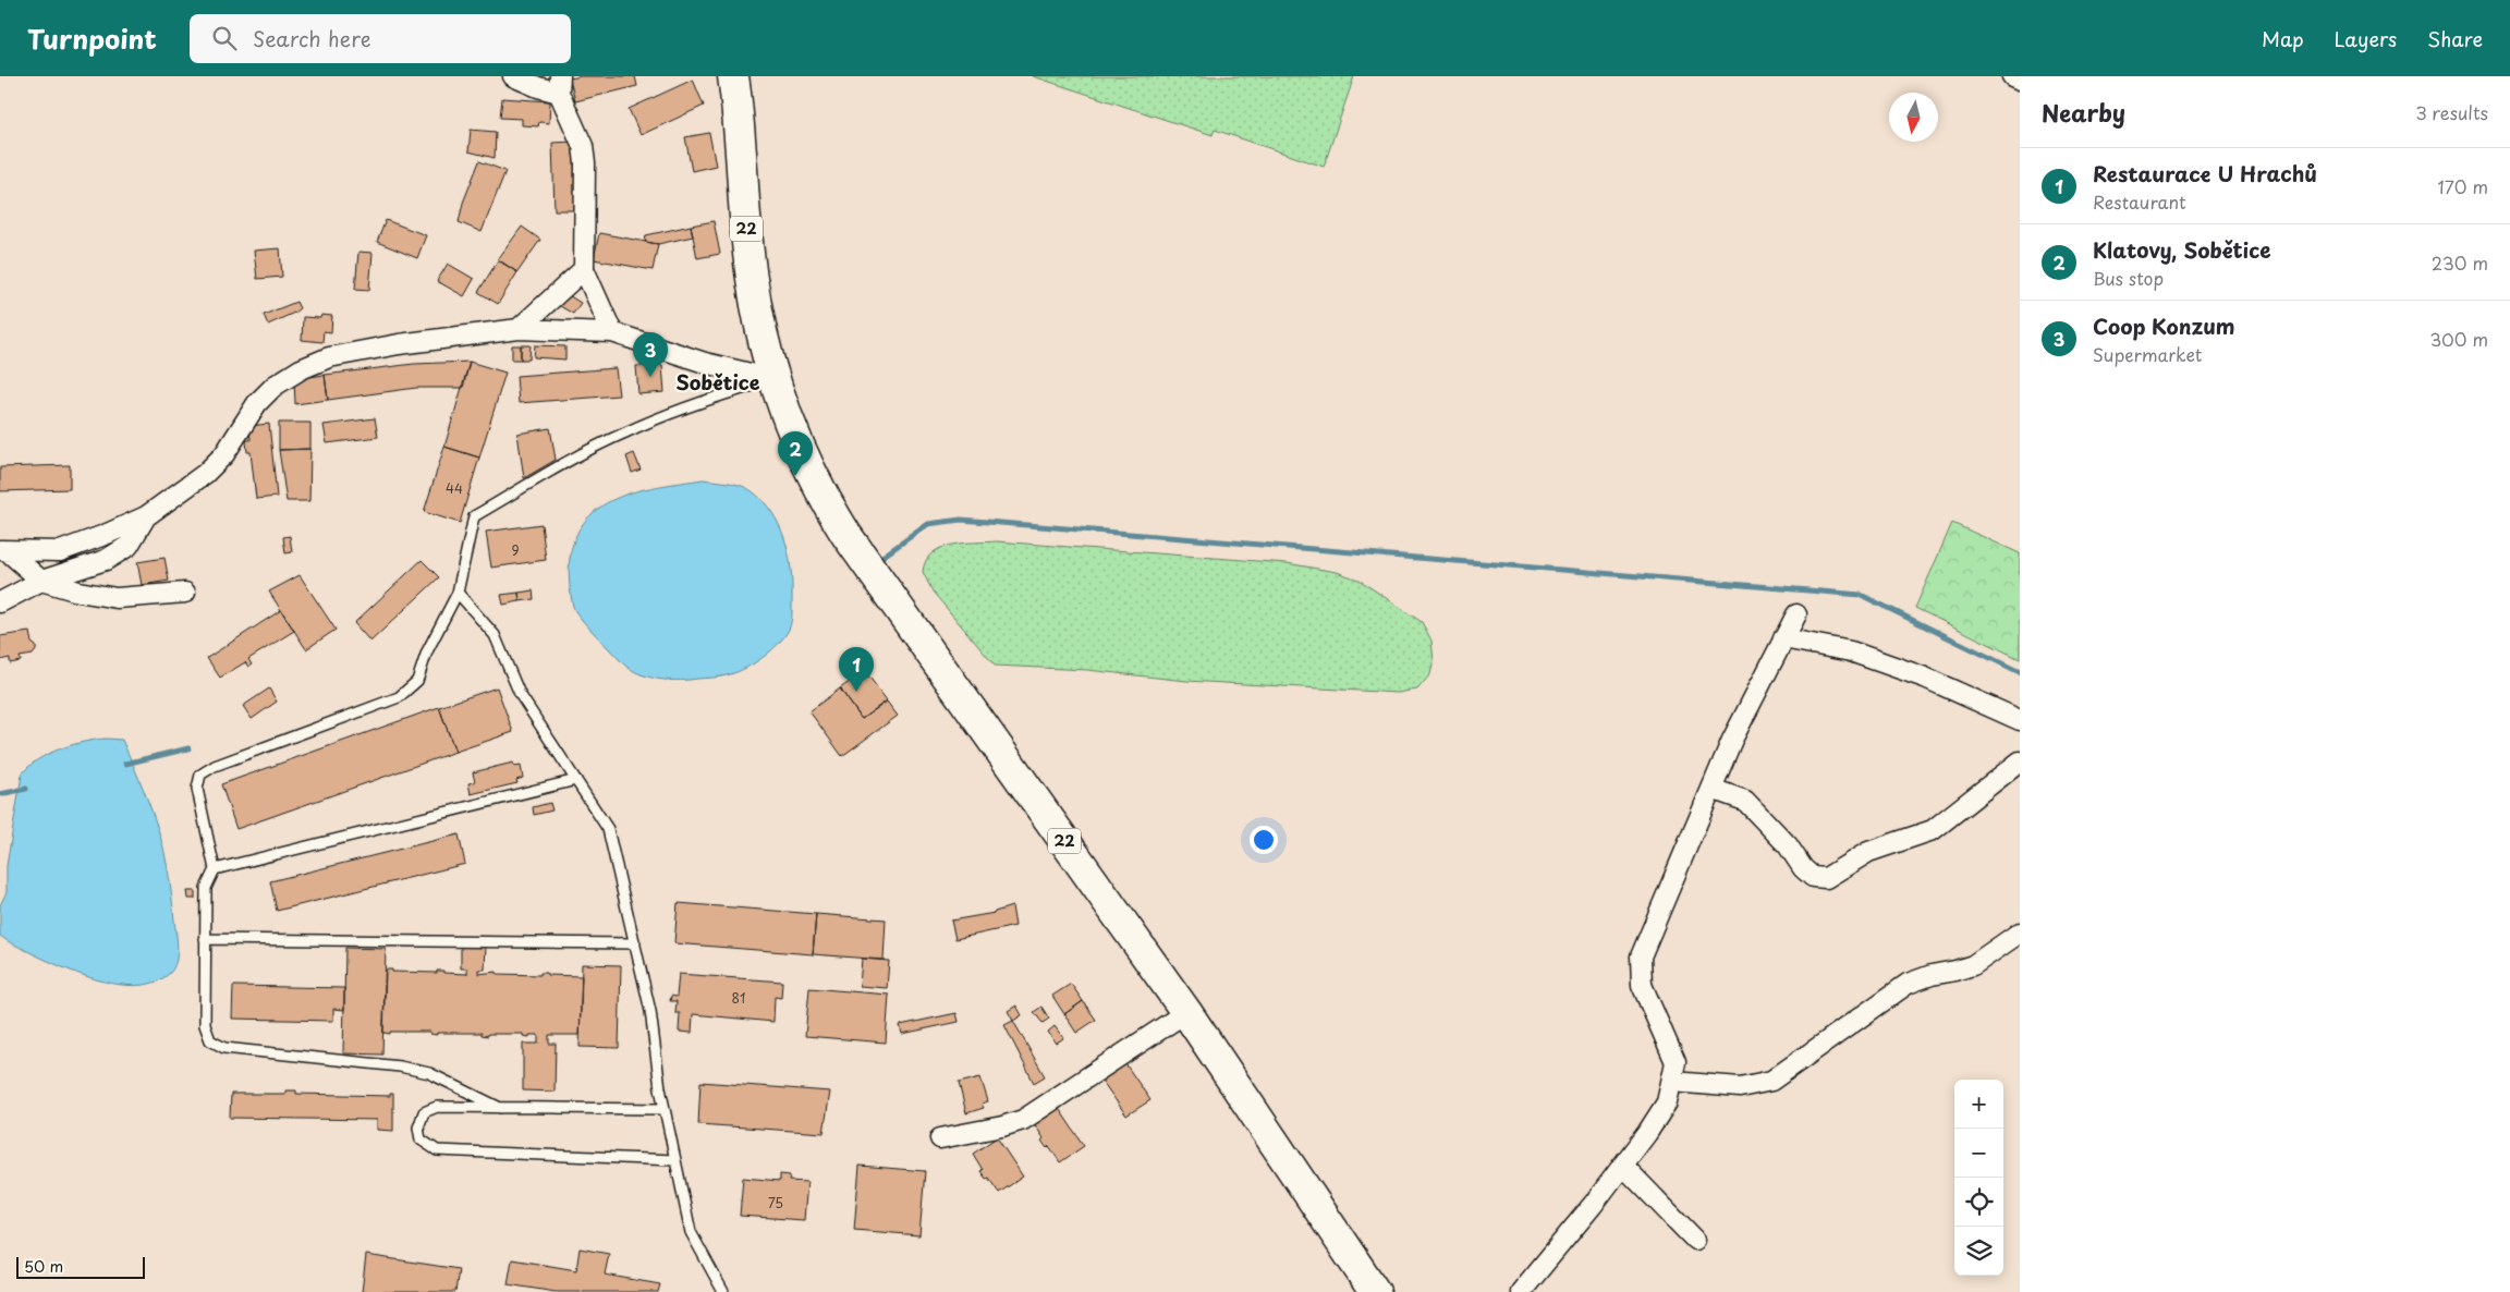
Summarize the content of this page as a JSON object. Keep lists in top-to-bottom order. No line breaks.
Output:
{"streets":{"main road":["22"]},"districts":["Sobětice"],"house_numbers":["44","9","81","75"],"scale_bar":"50 m","north":"bottom","page":{"header":"Turnpoint","search":"Search here","nav":["Map","Layers","Share"],"heading":["Nearby","3 results"],"list":[{"mark":"1","name":"Restaurace U Hrachů","note":"Restaurant","value":"170 m"},{"mark":"2","name":"Klatovy, Sobětice","note":"Bus stop","value":"230 m"},{"mark":"3","name":"Coop Konzum","note":"Supermarket","value":"300 m"}],"pins":["3","2","1"],"map_buttons":["+","−"],"scale":"50 m"}}
